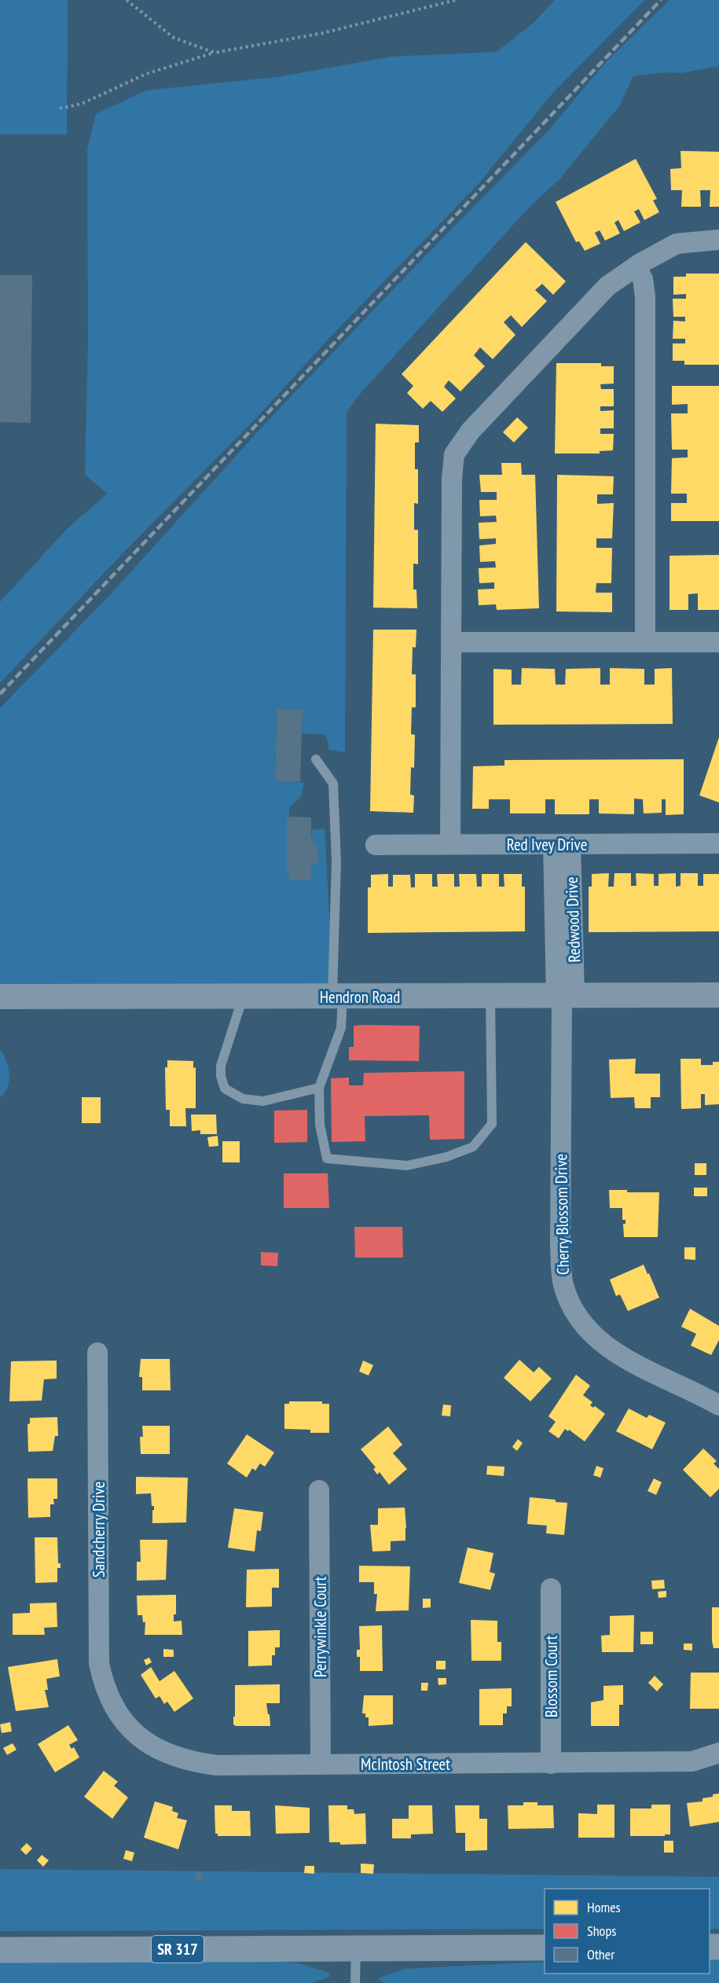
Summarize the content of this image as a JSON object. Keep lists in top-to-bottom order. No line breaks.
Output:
{"streets":{"main road":["SR 317"],"street":["Red Ivey Drive","Redwood Drive","Hendron Road","Cherry Blossom Drive","Sandcherry Drive","Perrywinkle Court","Blossom Court","McIntosh Street"]},"crossings":[["Red Ivey Drive","Redwood Drive"],["Redwood Drive","Hendron Road"],["Redwood Drive","Cherry Blossom Drive"],["Hendron Road","Cherry Blossom Drive"],["Sandcherry Drive","McIntosh Street"],["Perrywinkle Court","McIntosh Street"],["Blossom Court","McIntosh Street"]],"legend":["Homes","Shops","Other"]}
